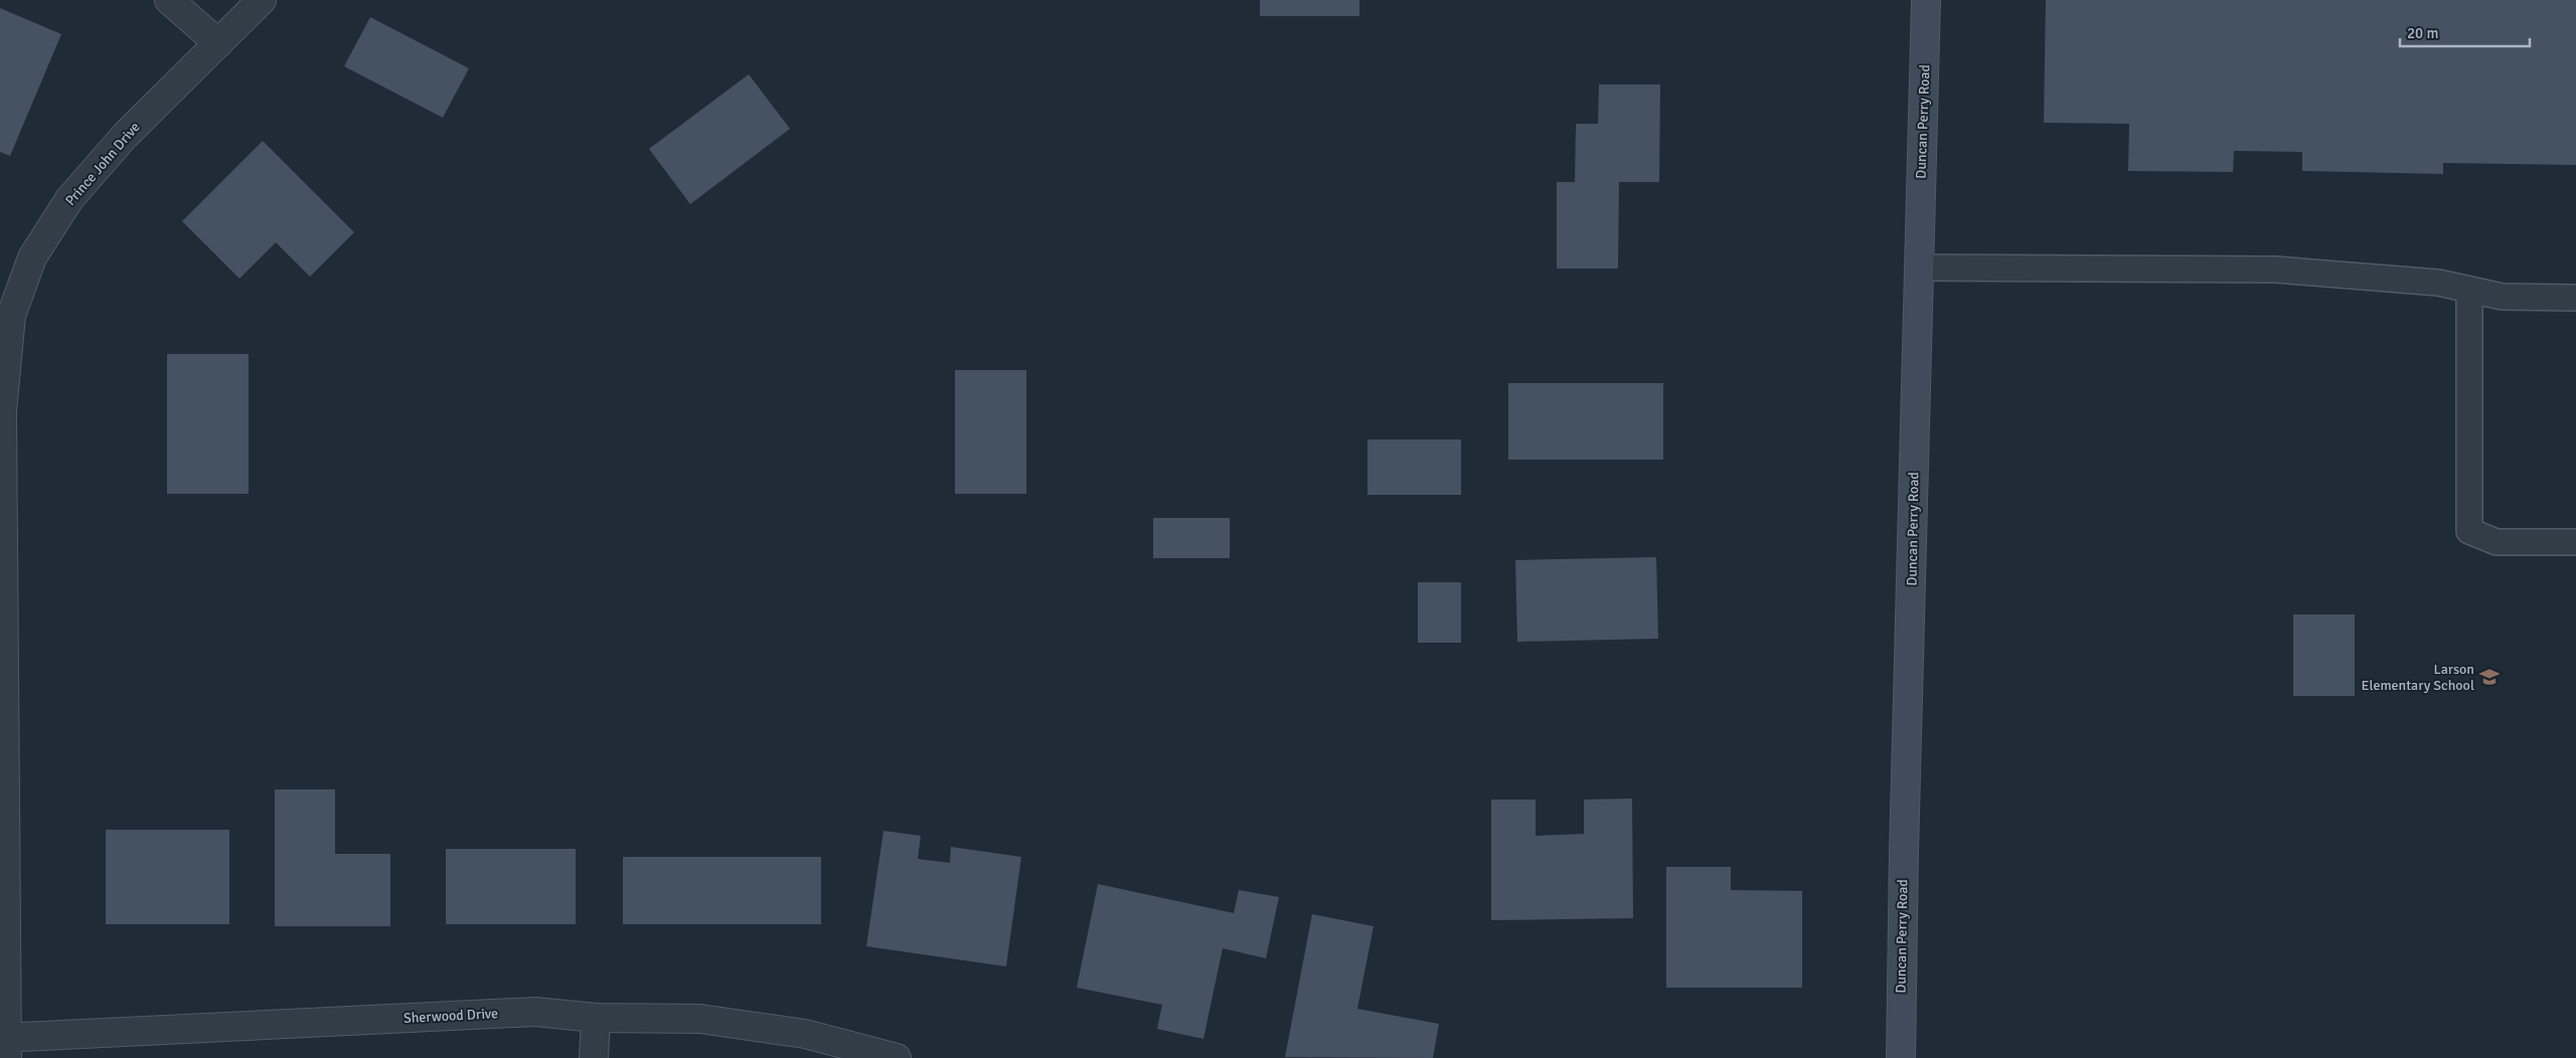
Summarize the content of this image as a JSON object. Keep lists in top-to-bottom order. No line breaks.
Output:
{"streets":{"street":["Duncan Perry Road","Prince John Drive","Sherwood Drive"]},"crossings":[["Prince John Drive","Sherwood Drive"]],"places":{"school or university":["Larson Elementary School"]},"scale_bar":"20 m"}
